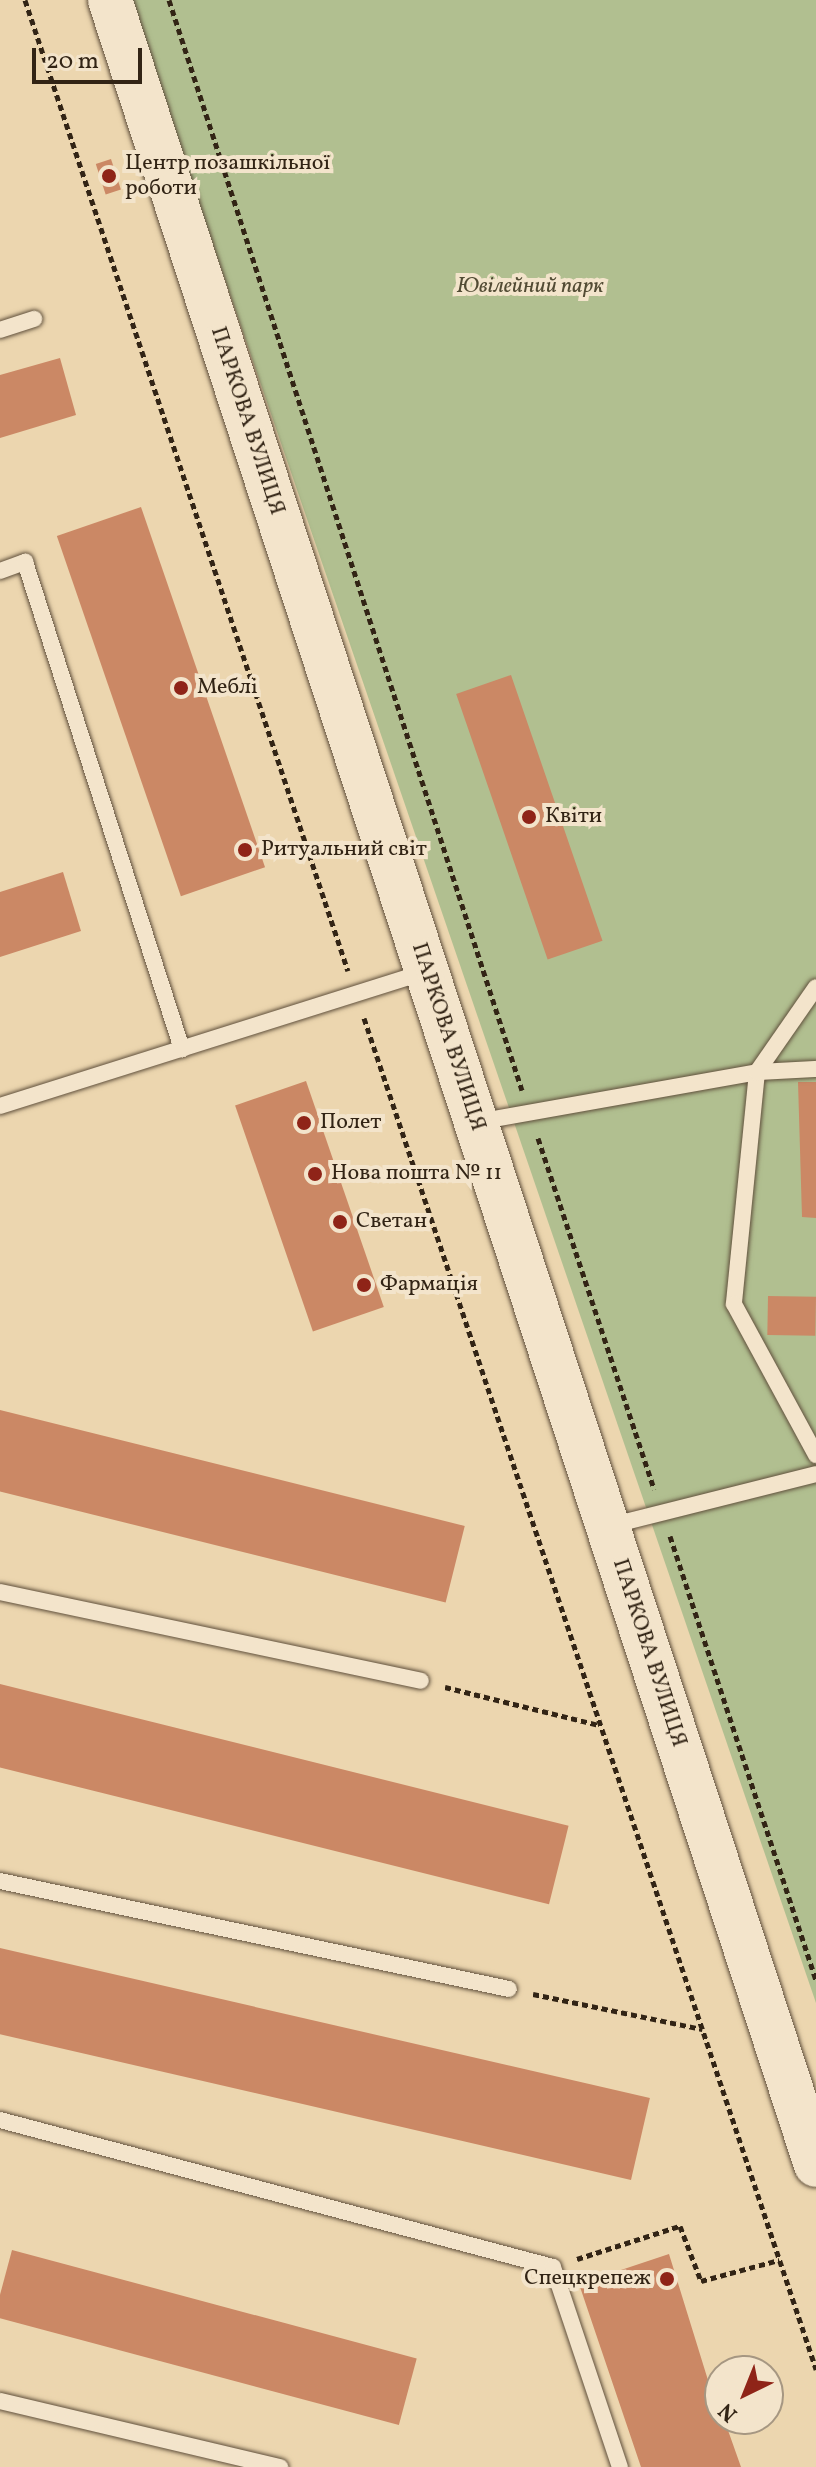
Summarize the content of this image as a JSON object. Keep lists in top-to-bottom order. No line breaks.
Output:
{"streets":{"street":["ПАРКОВА ВУЛИЦЯ"]},"parks":["Ювілейний парк"],"places":["Центр позашкільної роботи","Меблі","Квіти","Ритуальний світ","Полет","Нова пошта № 11","Светан","Фармація","Спецкрепеж"],"scale_bar":"20 m","north":"bottom left"}
